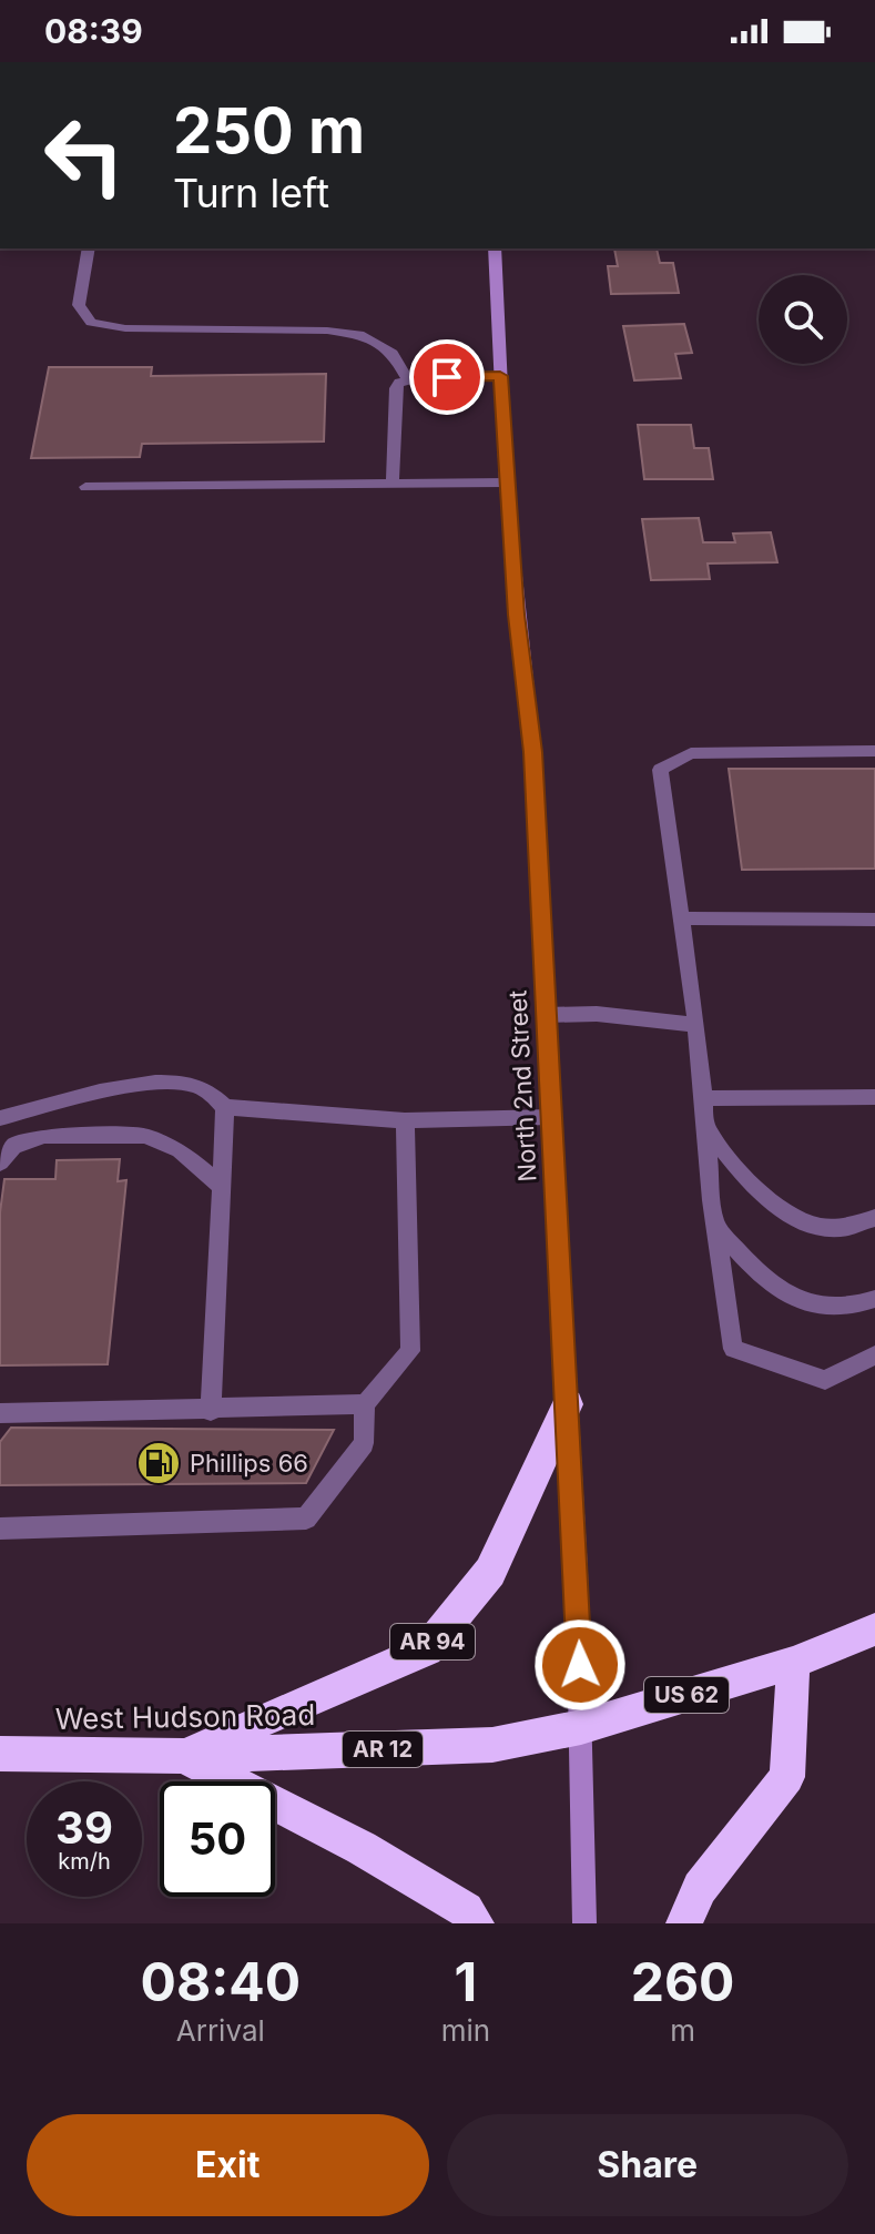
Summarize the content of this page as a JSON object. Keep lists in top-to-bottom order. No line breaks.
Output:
{"streets":{"highway":["AR 94","US 62","West Hudson Road","AR 12"],"main road":["North 2nd Street"]},"crossings":[["North 2nd Street","AR 94"],["North 2nd Street","US 62"],["North 2nd Street","West Hudson Road"],["AR 94","West Hudson Road"],["AR 94","AR 12"],["US 62","West Hudson Road"],["West Hudson Road","AR 12"]],"places":{"fuel station":["Phillips 66"]},"page":{"status":"08:39","turn":["250 m","Turn left"],"speed":"39 km/h","limit":"50","eta":["08:40","Arrival","1","min","260","m"],"buttons":["Exit","Share"]}}
